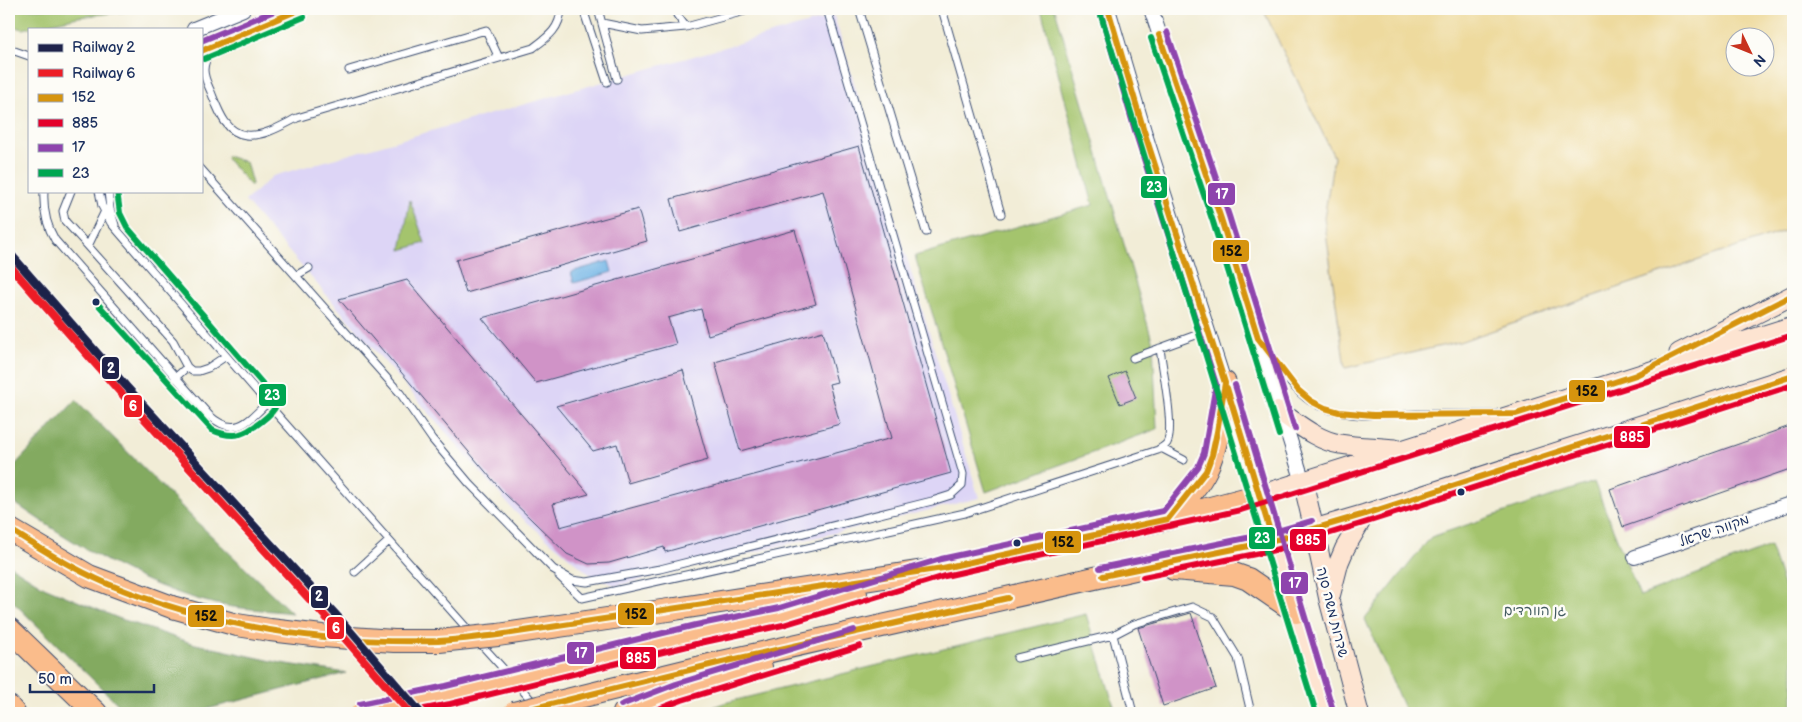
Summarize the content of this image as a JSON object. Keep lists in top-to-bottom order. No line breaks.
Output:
{"streets":{"main road":["שדרות משה סנה"],"street":["מקווה ישראל"]},"parks":["גן הוורדים"],"lines":["transit line 152","transit line 17","transit line 23","rail line 2","rail line 6","transit line 885"],"legend":["Railway 2","Railway 6","152","885","17","23"],"scale_bar":"50 m","north":"bottom right"}
